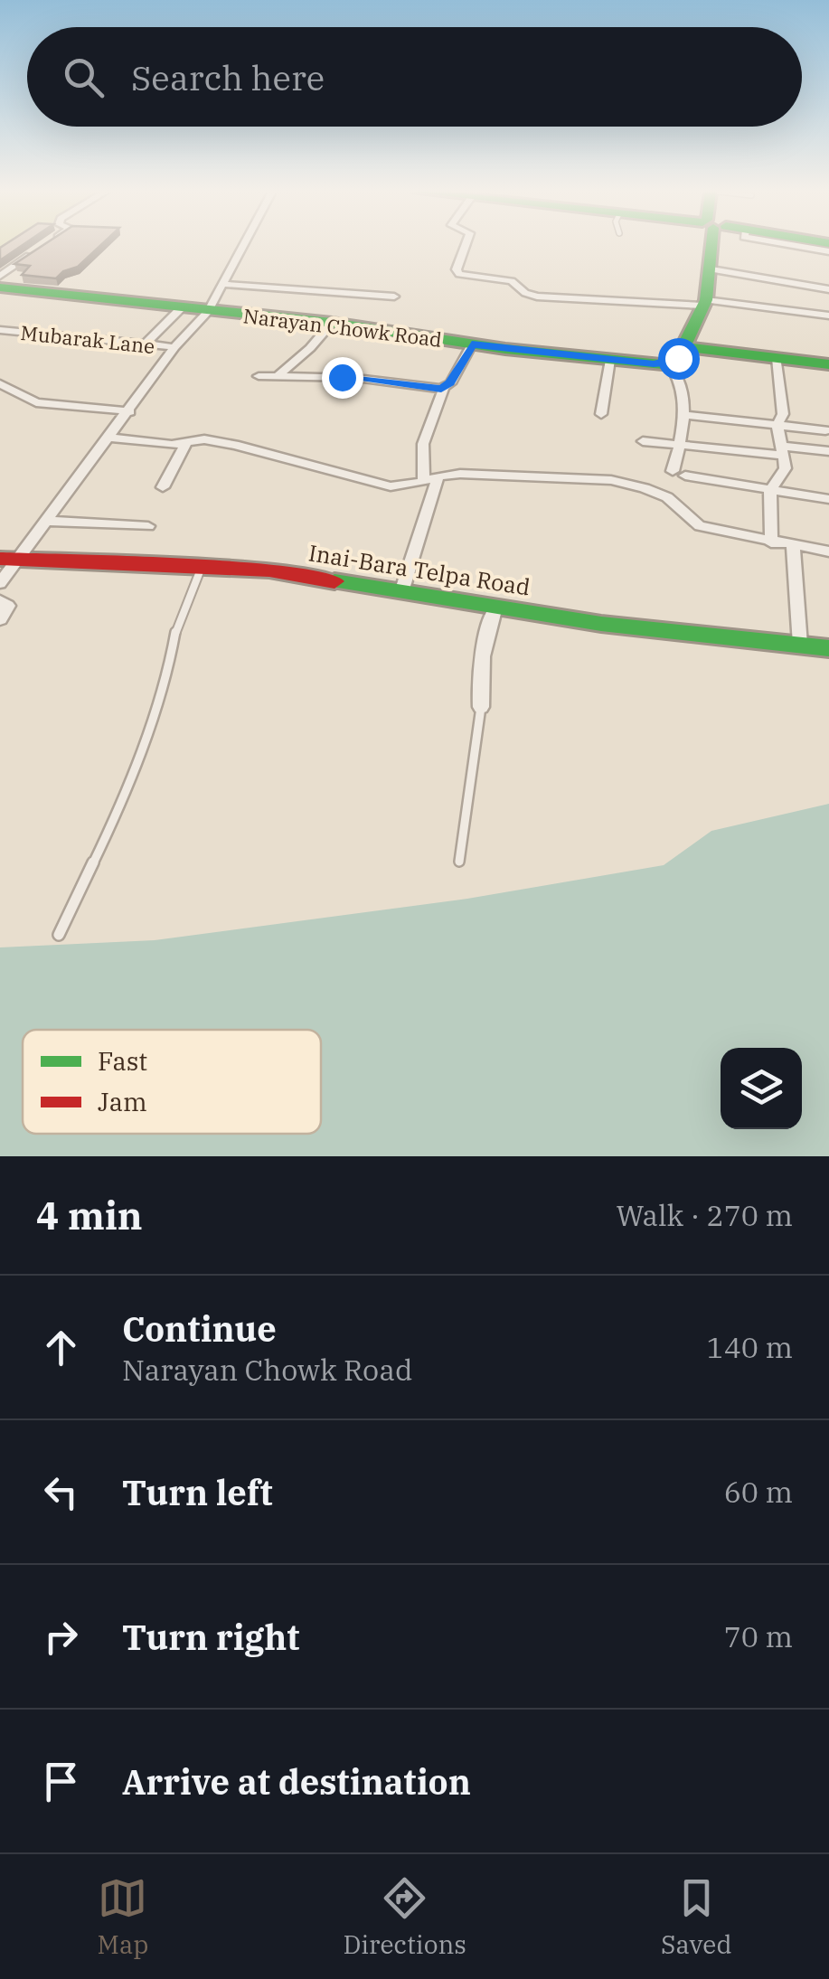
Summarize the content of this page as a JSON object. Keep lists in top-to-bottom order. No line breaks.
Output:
{"streets":{"street":["Narayan Chowk Road","Mubarak Lane","Inai-Bara Telpa Road"]},"legend":["Fast","Jam"],"page":{"search":"Search here","heading":["4 min","Walk · 270 m"],"list":[["Continue","Narayan Chowk Road","140 m"],["Turn left","60 m"],["Turn right","70 m"],"Arrive at destination"],"nav":["Map","Directions","Saved"]}}
